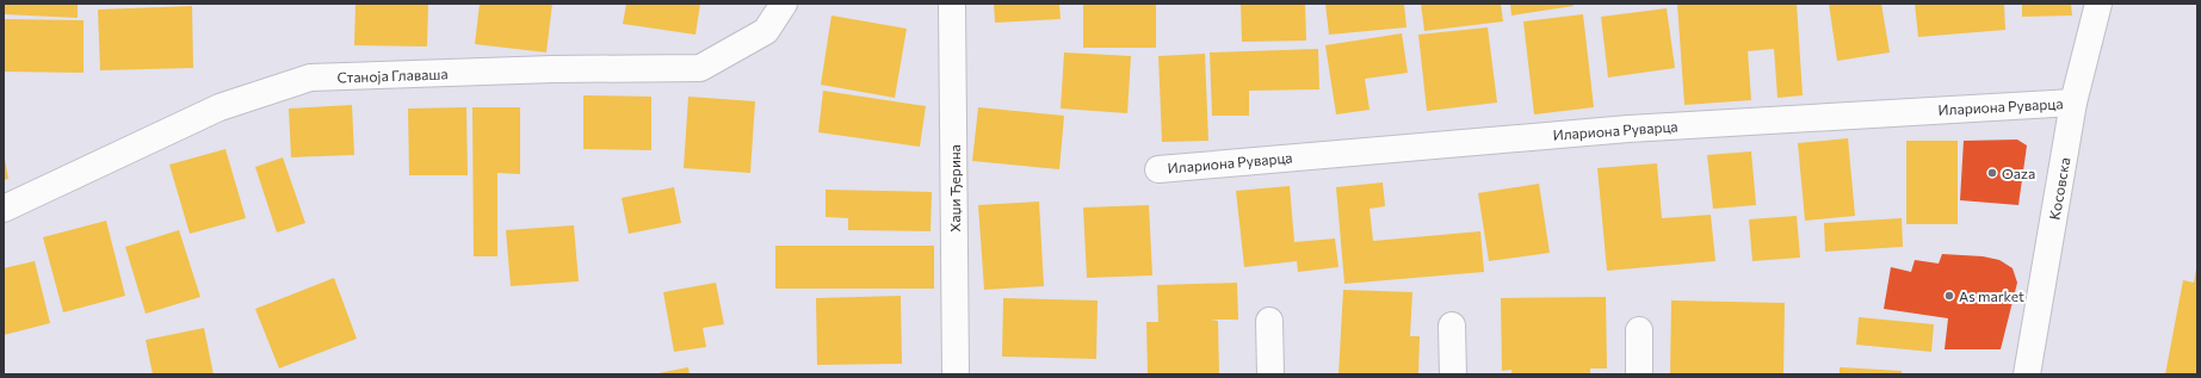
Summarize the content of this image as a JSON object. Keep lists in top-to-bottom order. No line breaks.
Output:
{"streets":{"street":["Станоја Главаша","Илариона Руварца","Хаџи Ђерина","Косовска"]},"crossings":[["Илариона Руварца","Косовска"]],"places":["Oaza","As market"]}
